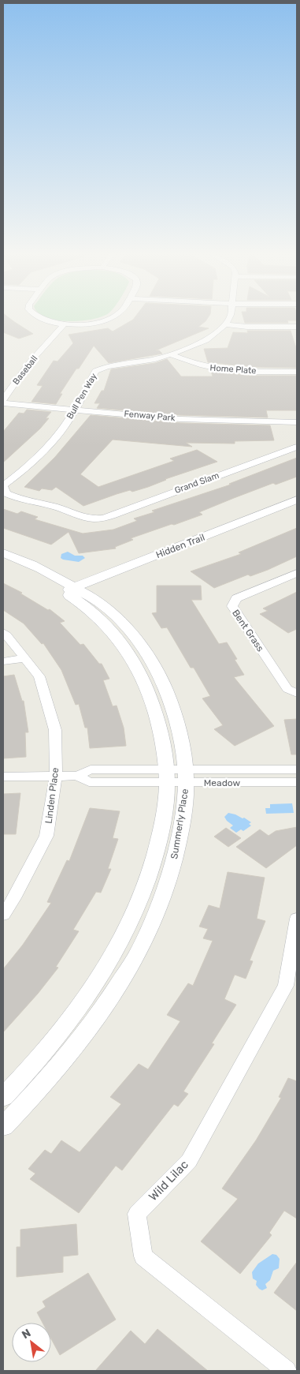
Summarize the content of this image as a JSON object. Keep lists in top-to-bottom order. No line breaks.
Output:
{"streets":{"street":["Home Plate","Baseball","Bull Pen Way","Fenway Park","Grand Slam","Hidden Trail","Bent Grass","Meadow","Linden Place","Summerly Place","Wild Lilac"]},"crossings":[["Home Plate","Bull Pen Way"],["Bull Pen Way","Fenway Park"],["Bull Pen Way","Grand Slam"],["Hidden Trail","Summerly Place"],["Meadow","Linden Place"],["Meadow","Summerly Place"]],"north":"top left"}
